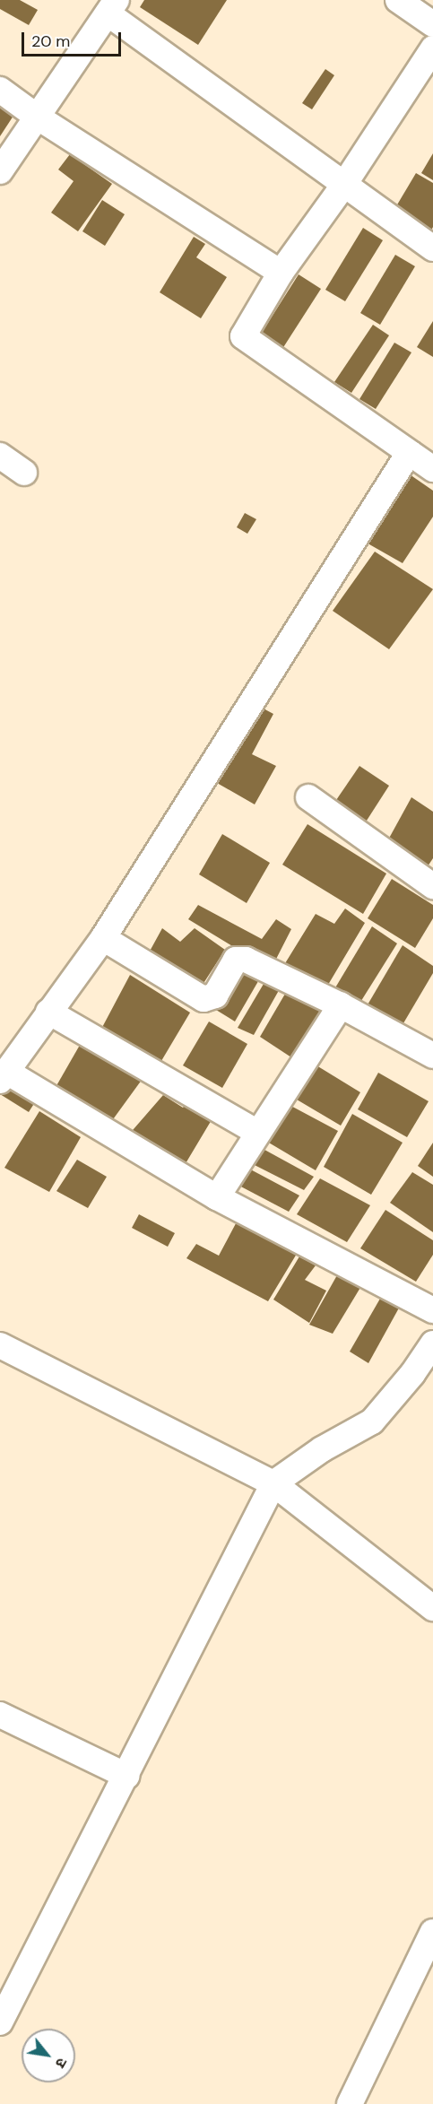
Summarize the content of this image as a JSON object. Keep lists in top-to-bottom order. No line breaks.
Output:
{"scale_bar":"20 m","north":"bottom right"}
